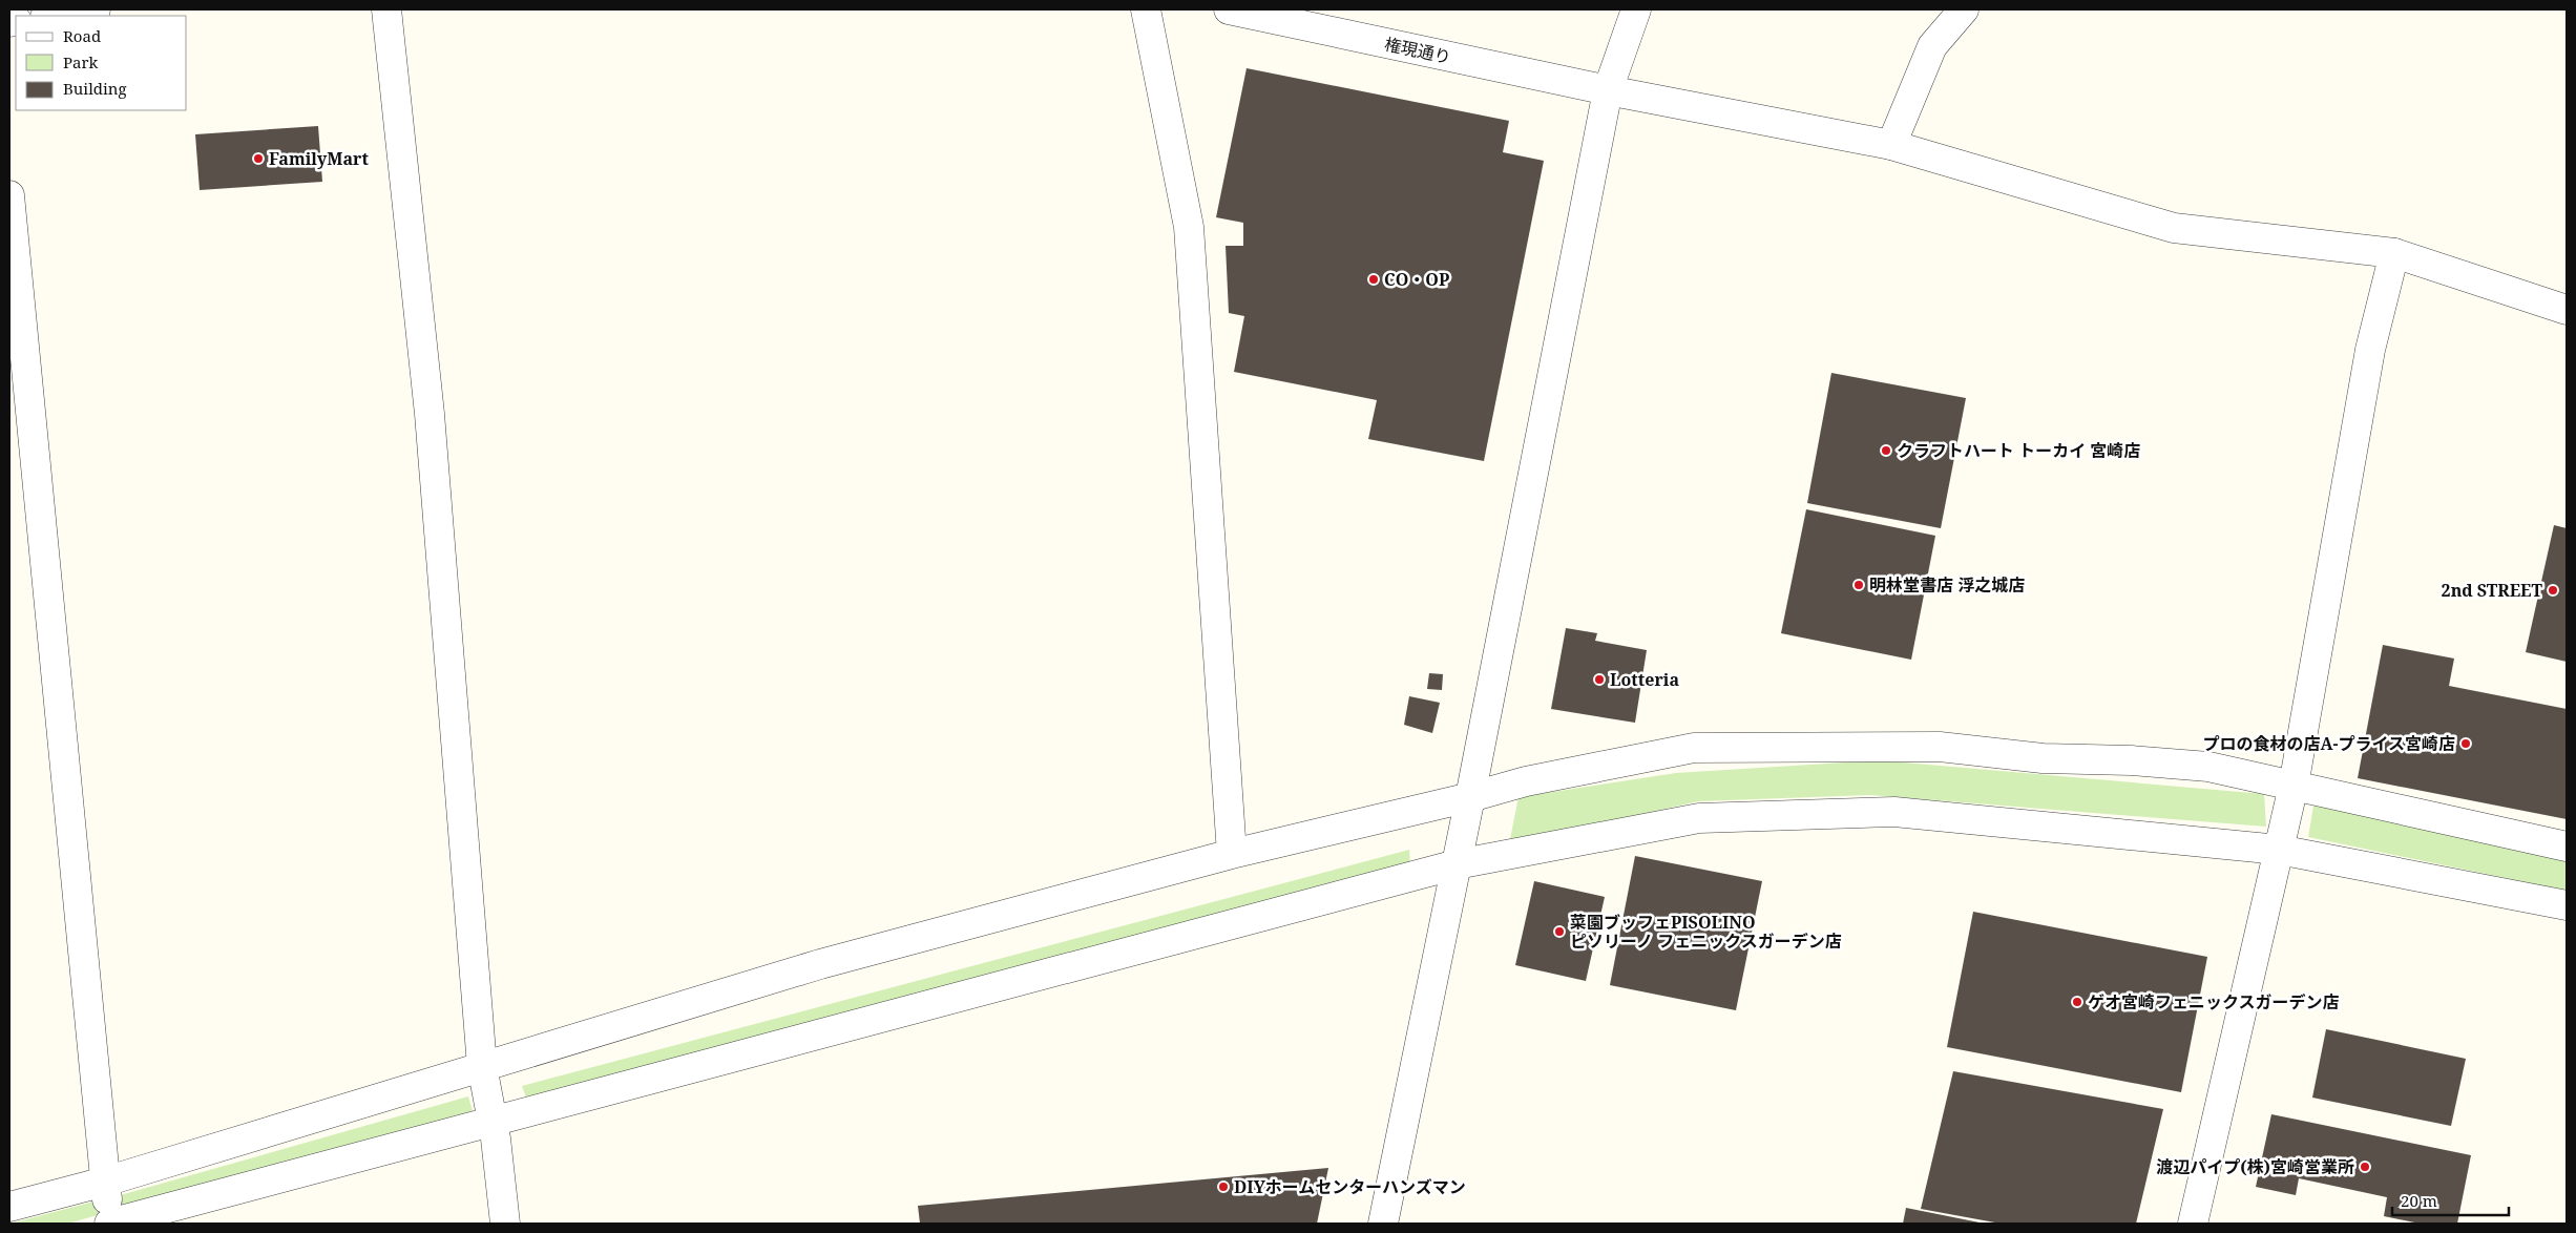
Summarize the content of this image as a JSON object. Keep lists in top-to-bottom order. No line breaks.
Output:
{"streets":{"street":["権現通り"]},"places":["FamilyMart","CO・OP","クラフトハート トーカイ 宮崎店","明林堂書店 浮之城店","2nd STREET","Lotteria","プロの食材の店A-プライス宮崎店","菜園ブッフェPISOLINO ピソリーノ フェニックスガーデン店","ゲオ宮崎フェニックスガーデン店","渡辺パイプ(株)宮崎営業所","DIYホームセンターハンズマン"],"legend":["Road","Park","Building"],"scale_bar":"20 m"}
